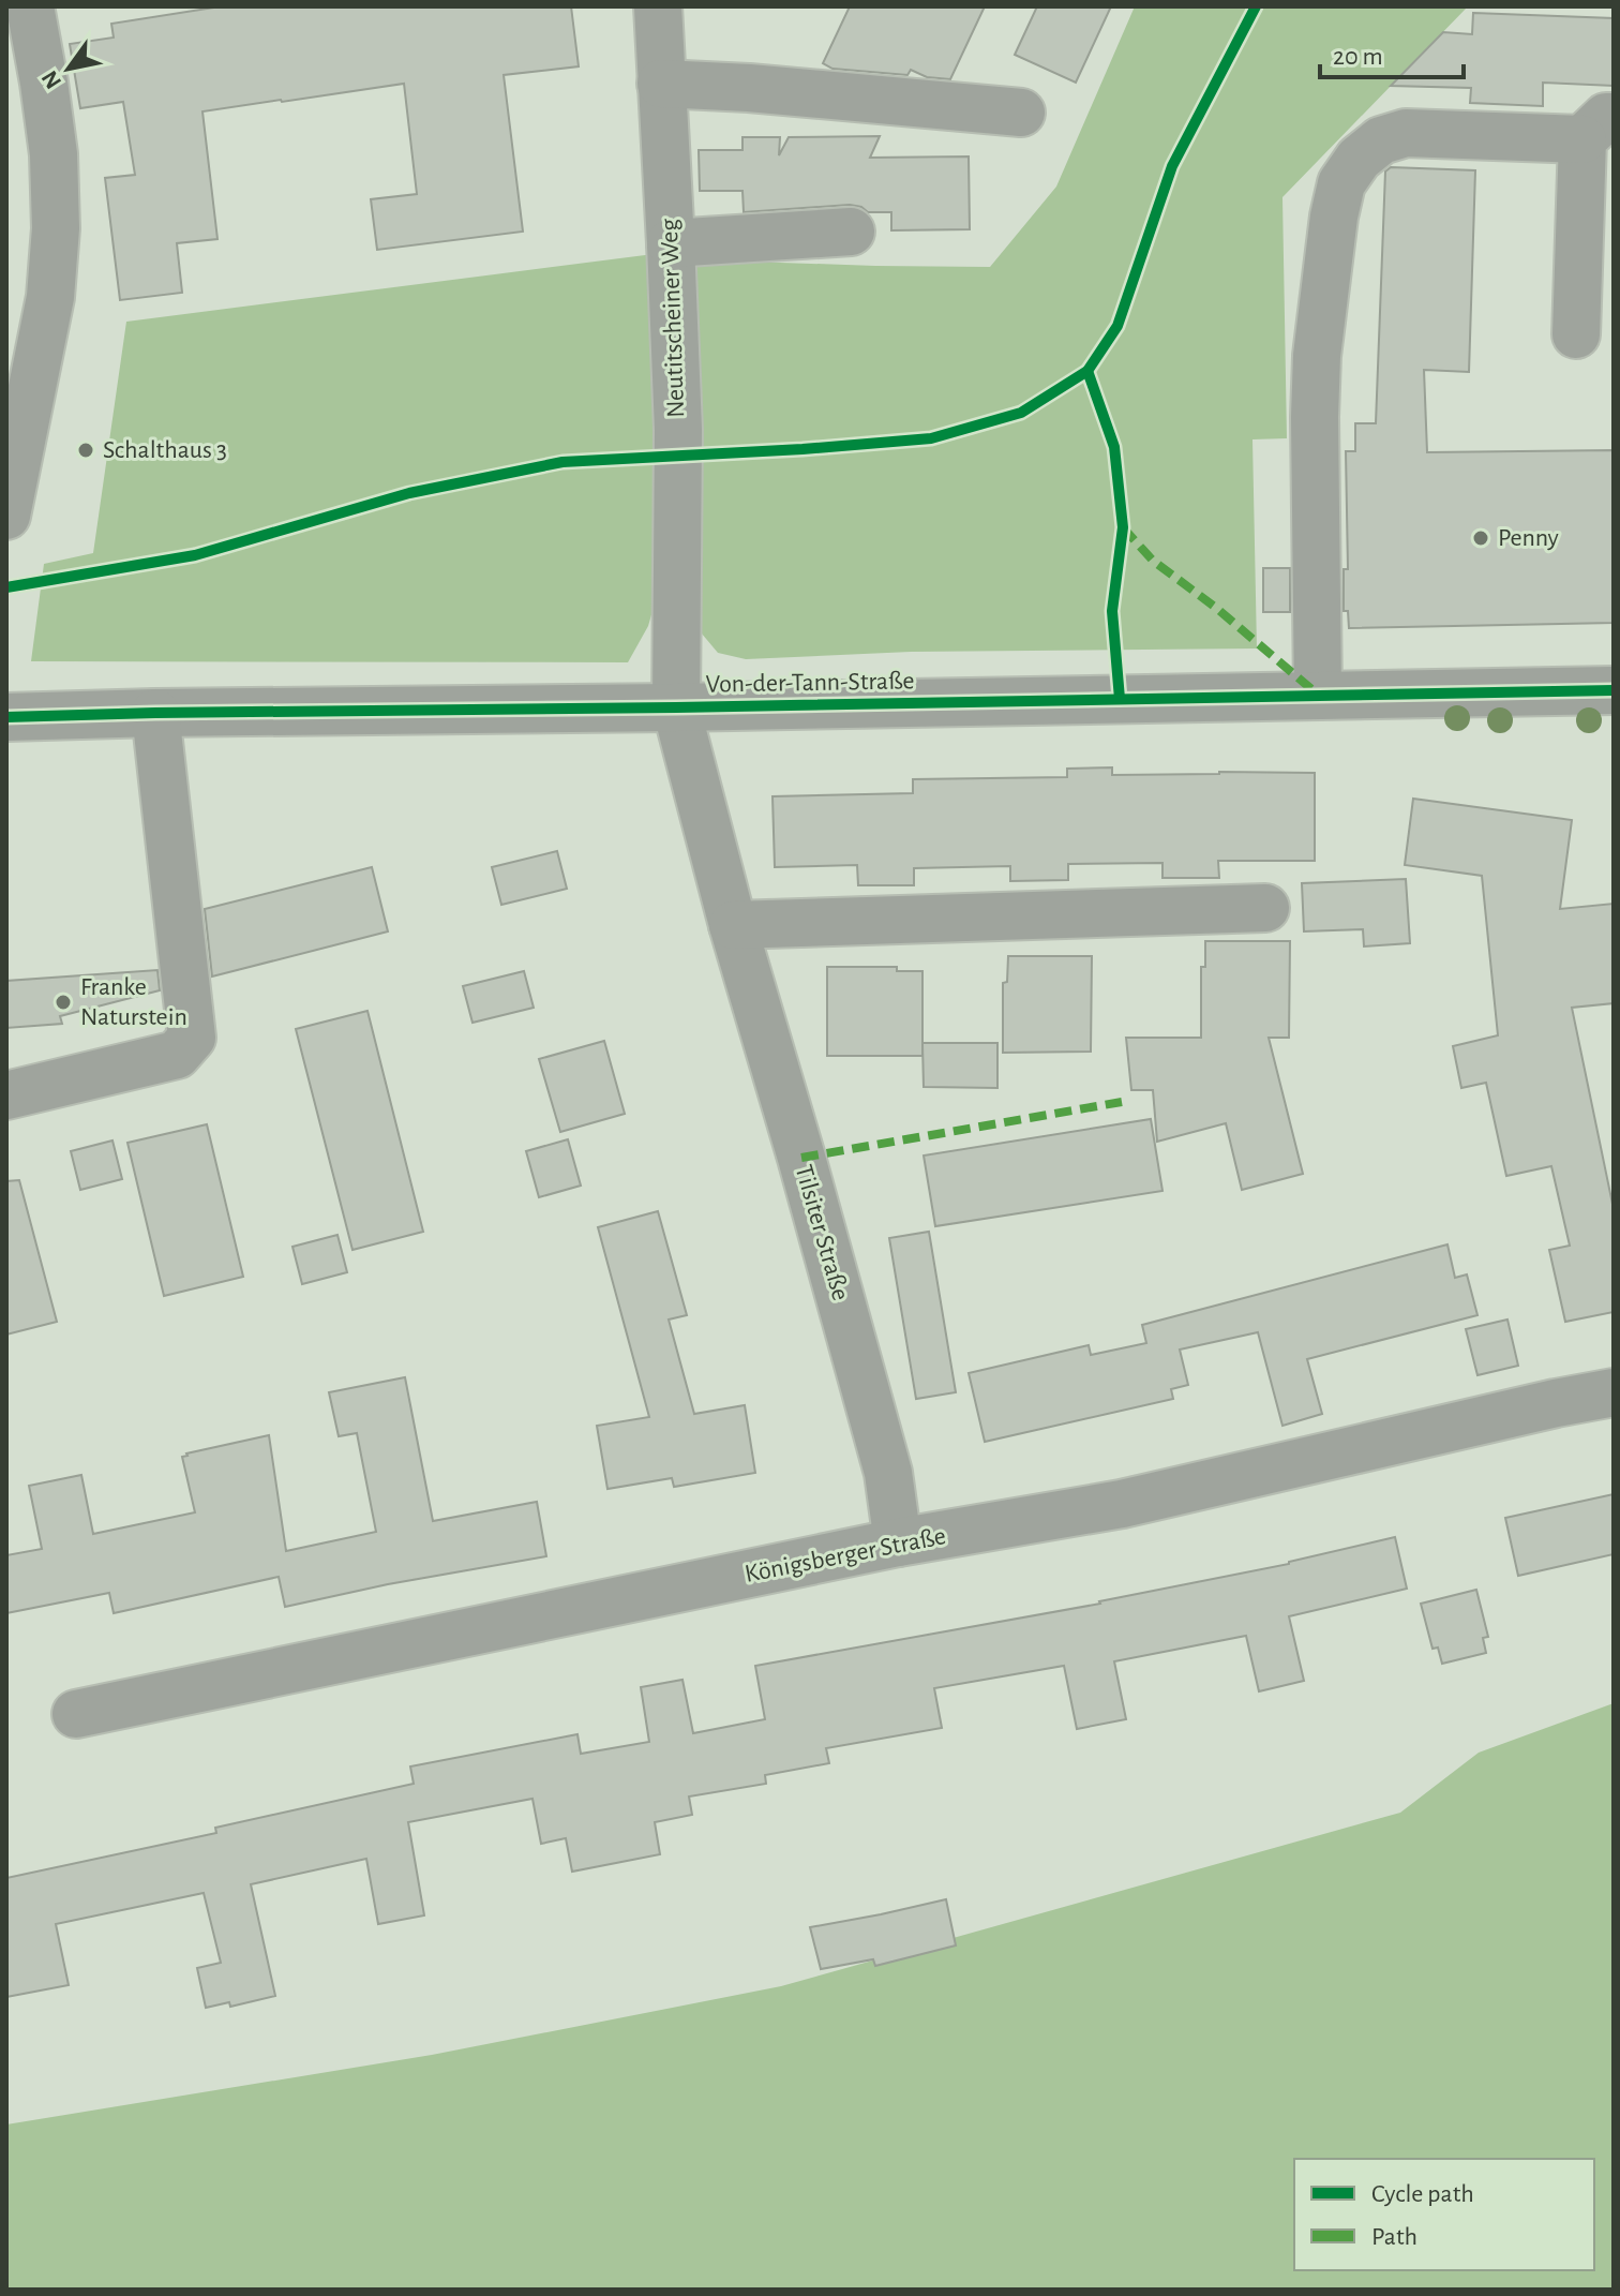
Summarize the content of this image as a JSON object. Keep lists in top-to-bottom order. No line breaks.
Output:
{"streets":{"street":["Neutitscheiner Weg","Von-der-Tann-Straße","Tilsiter Straße","Königsberger Straße"]},"crossings":[["Neutitscheiner Weg","Von-der-Tann-Straße"],["Neutitscheiner Weg","Tilsiter Straße"],["Von-der-Tann-Straße","Tilsiter Straße"],["Tilsiter Straße","Königsberger Straße"]],"places":["Schalthaus 3","Penny","Franke Naturstein"],"legend":["Cycle path","Path"],"scale_bar":"20 m","north":"bottom left"}
